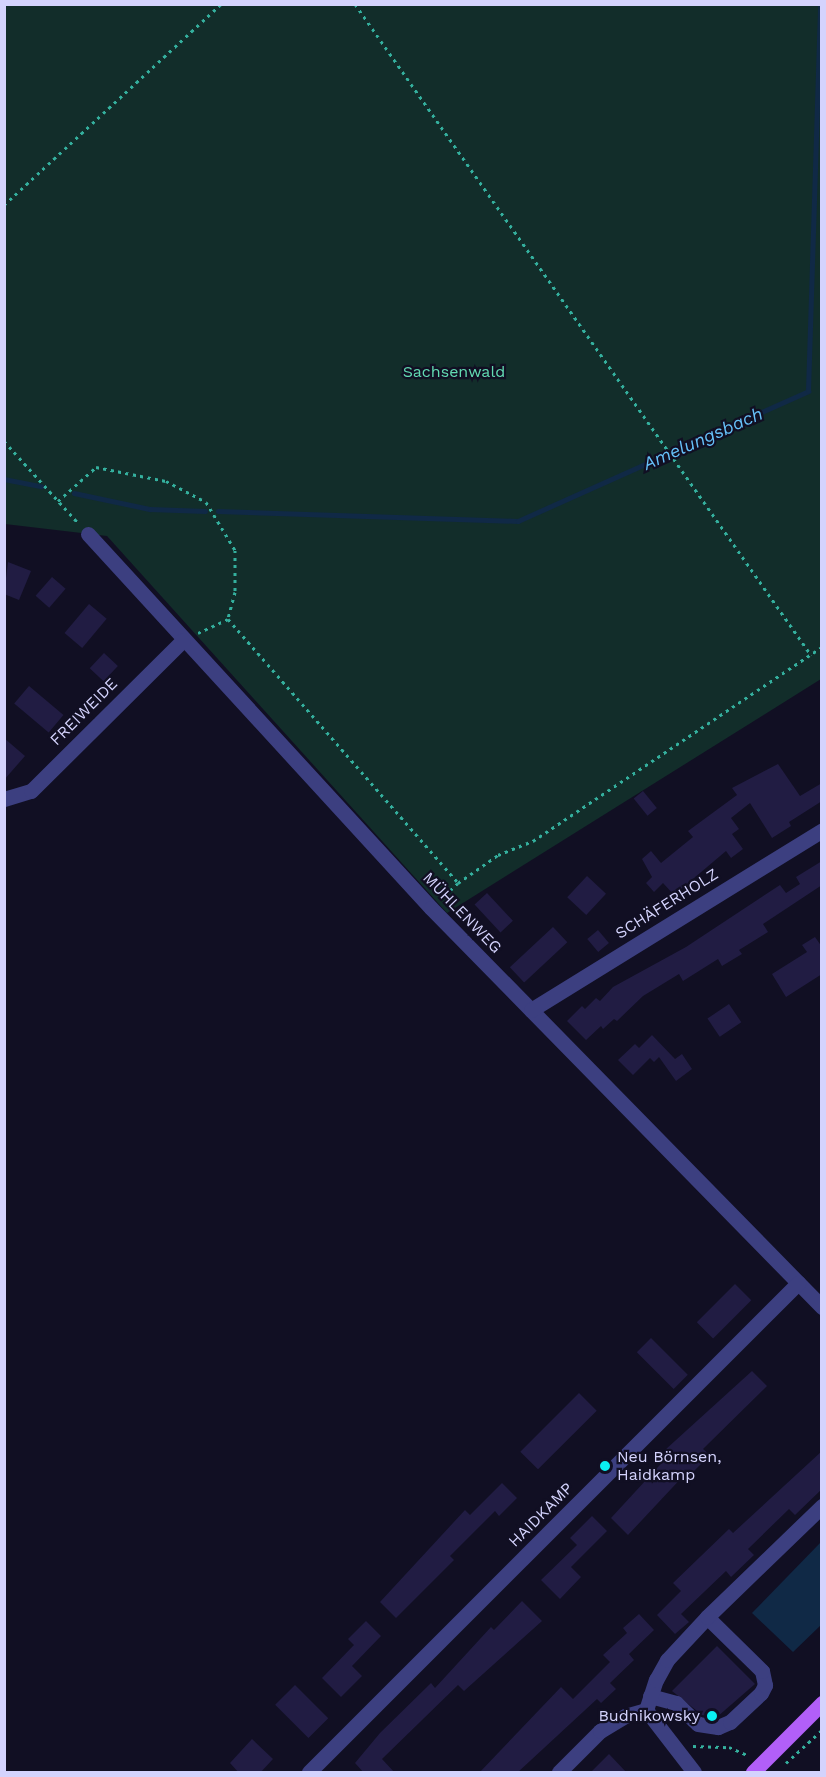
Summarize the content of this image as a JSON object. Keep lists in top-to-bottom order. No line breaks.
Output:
{"streets":{"street":["FREIWEIDE","SCHÄFERHOLZ","MÜHLENWEG","HAIDKAMP"]},"crossings":[["FREIWEIDE","MÜHLENWEG"],["SCHÄFERHOLZ","MÜHLENWEG"],["MÜHLENWEG","HAIDKAMP"]],"water":["Amelungsbach"],"parks":["Sachsenwald"],"places":["Neu Börnsen, Haidkamp","Budnikowsky"]}
